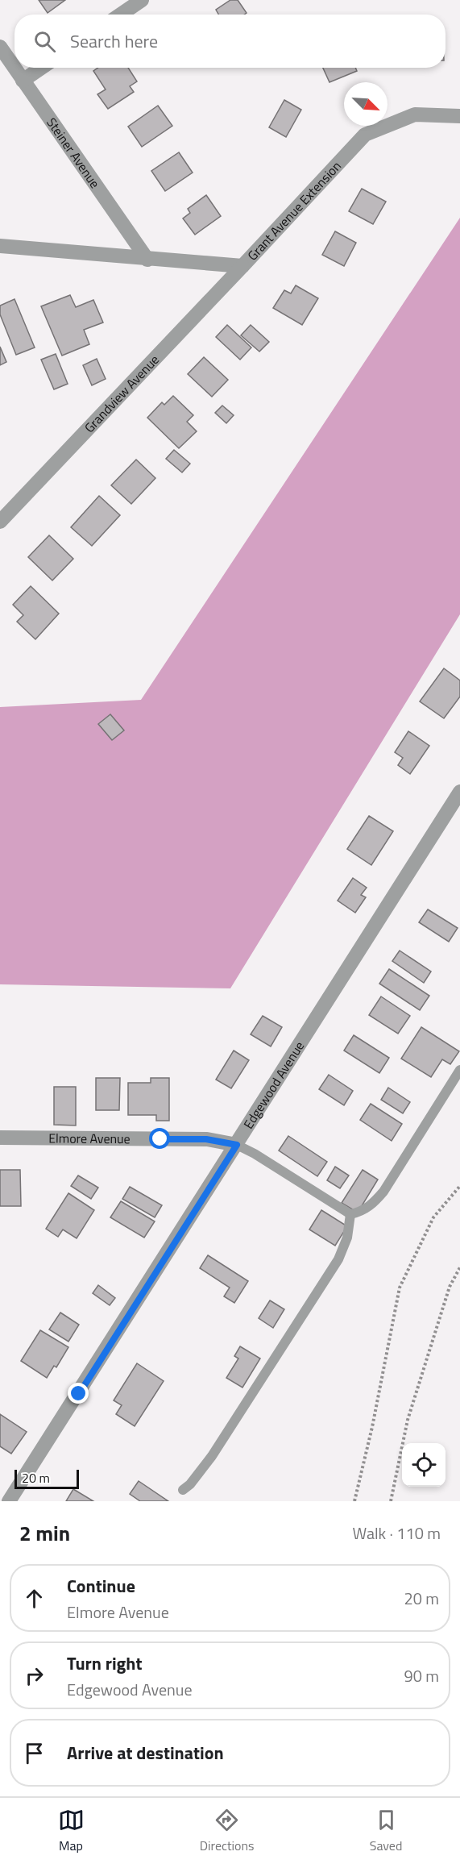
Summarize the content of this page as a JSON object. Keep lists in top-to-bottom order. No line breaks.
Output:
{"streets":{"street":["Steiner Avenue","Grant Avenue Extension","Grandview Avenue","Edgewood Avenue","Elmore Avenue"]},"crossings":[["Steiner Avenue","Grant Avenue Extension"],["Grant Avenue Extension","Grandview Avenue"],["Edgewood Avenue","Elmore Avenue"]],"scale_bar":"20 m","north":"bottom right","page":{"search":"Search here","scale":"20 m","heading":["2 min","Walk · 110 m"],"list":[["Continue","Elmore Avenue","20 m"],["Turn right","Edgewood Avenue","90 m"],"Arrive at destination"],"nav":["Map","Directions","Saved"]}}
